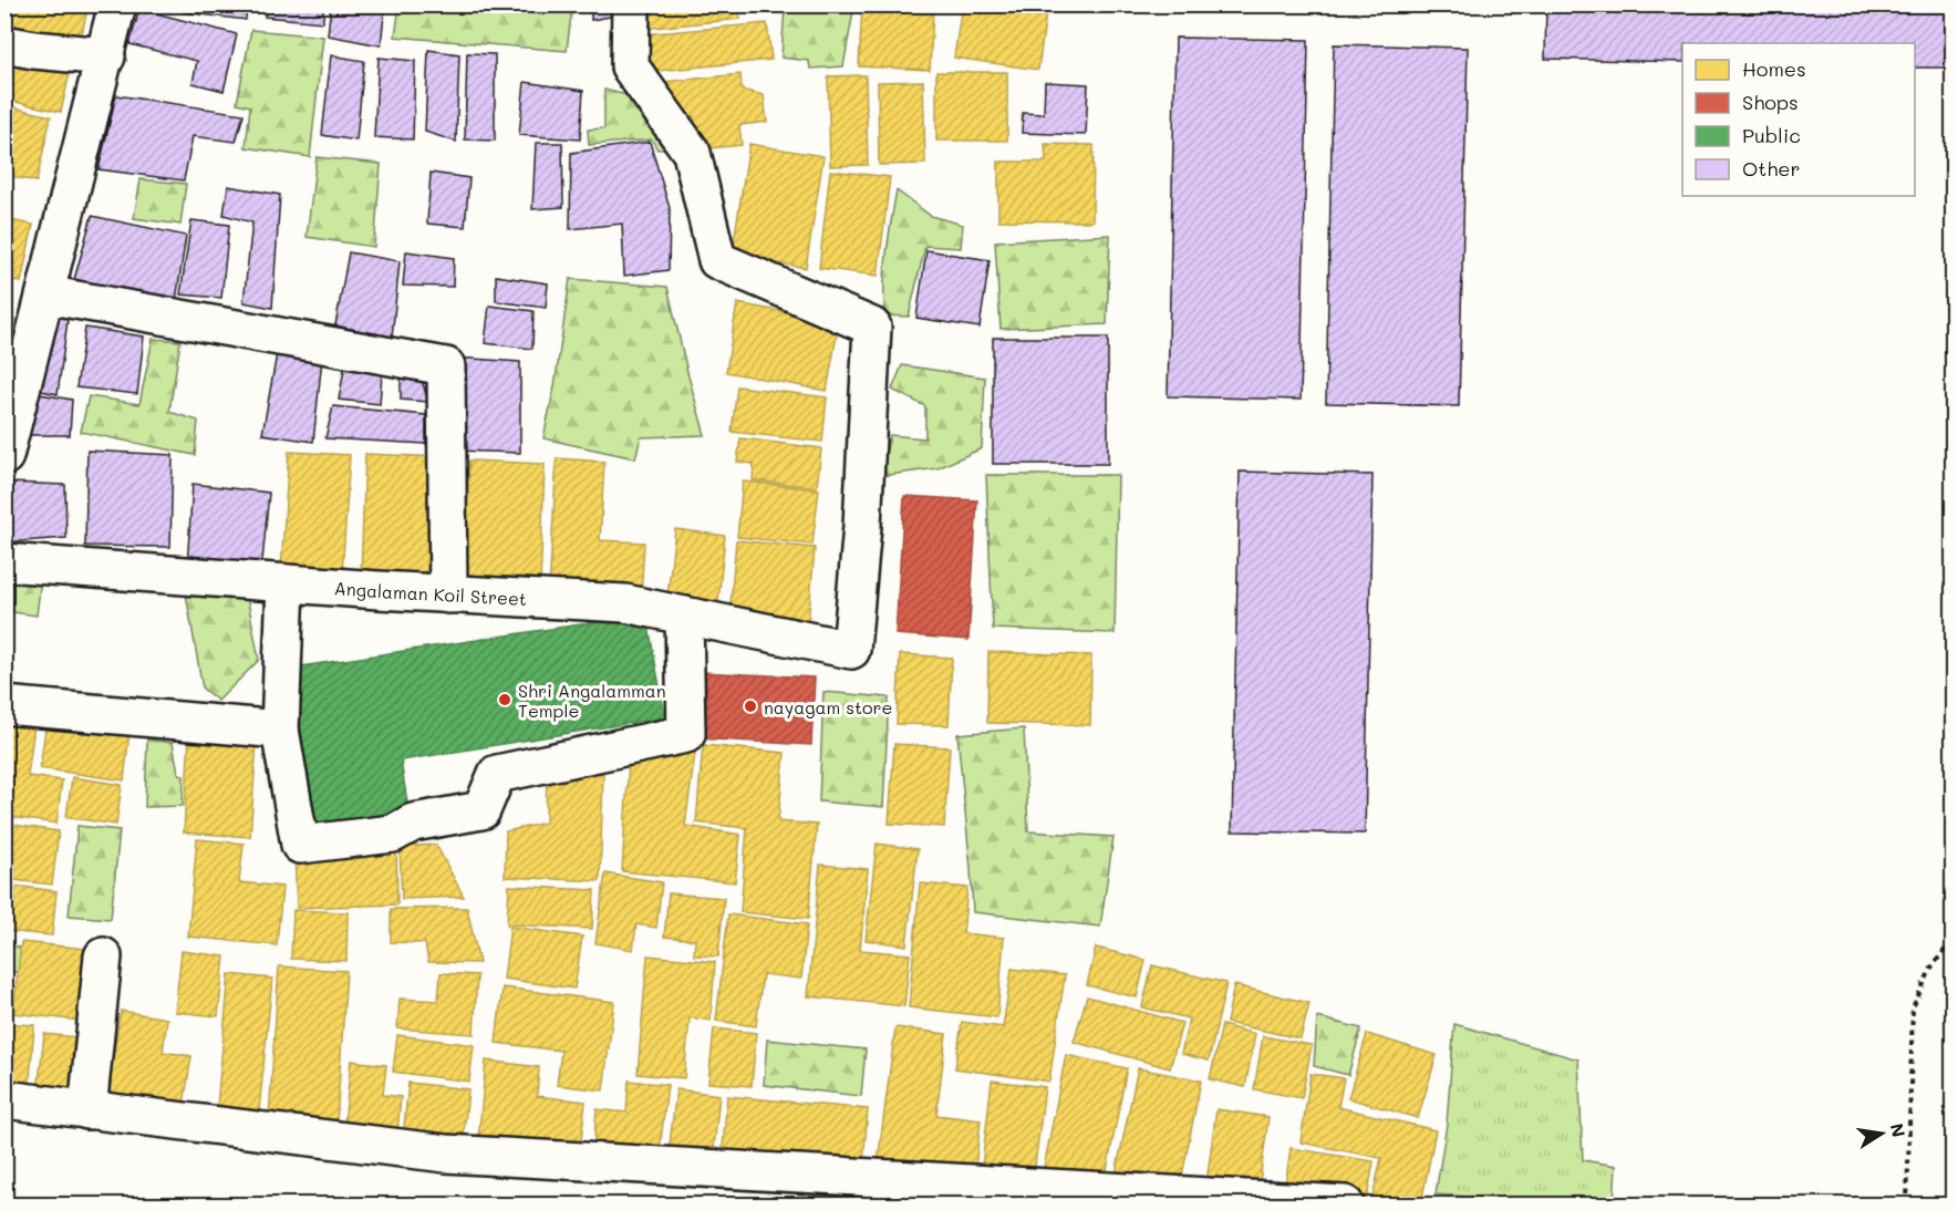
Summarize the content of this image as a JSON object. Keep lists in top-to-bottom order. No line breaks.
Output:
{"streets":{"street":["Angalaman Koil Street"]},"places":["Shri Angalamman Temple","nayagam store"],"legend":["Homes","Shops","Public","Other"],"north":"right"}
